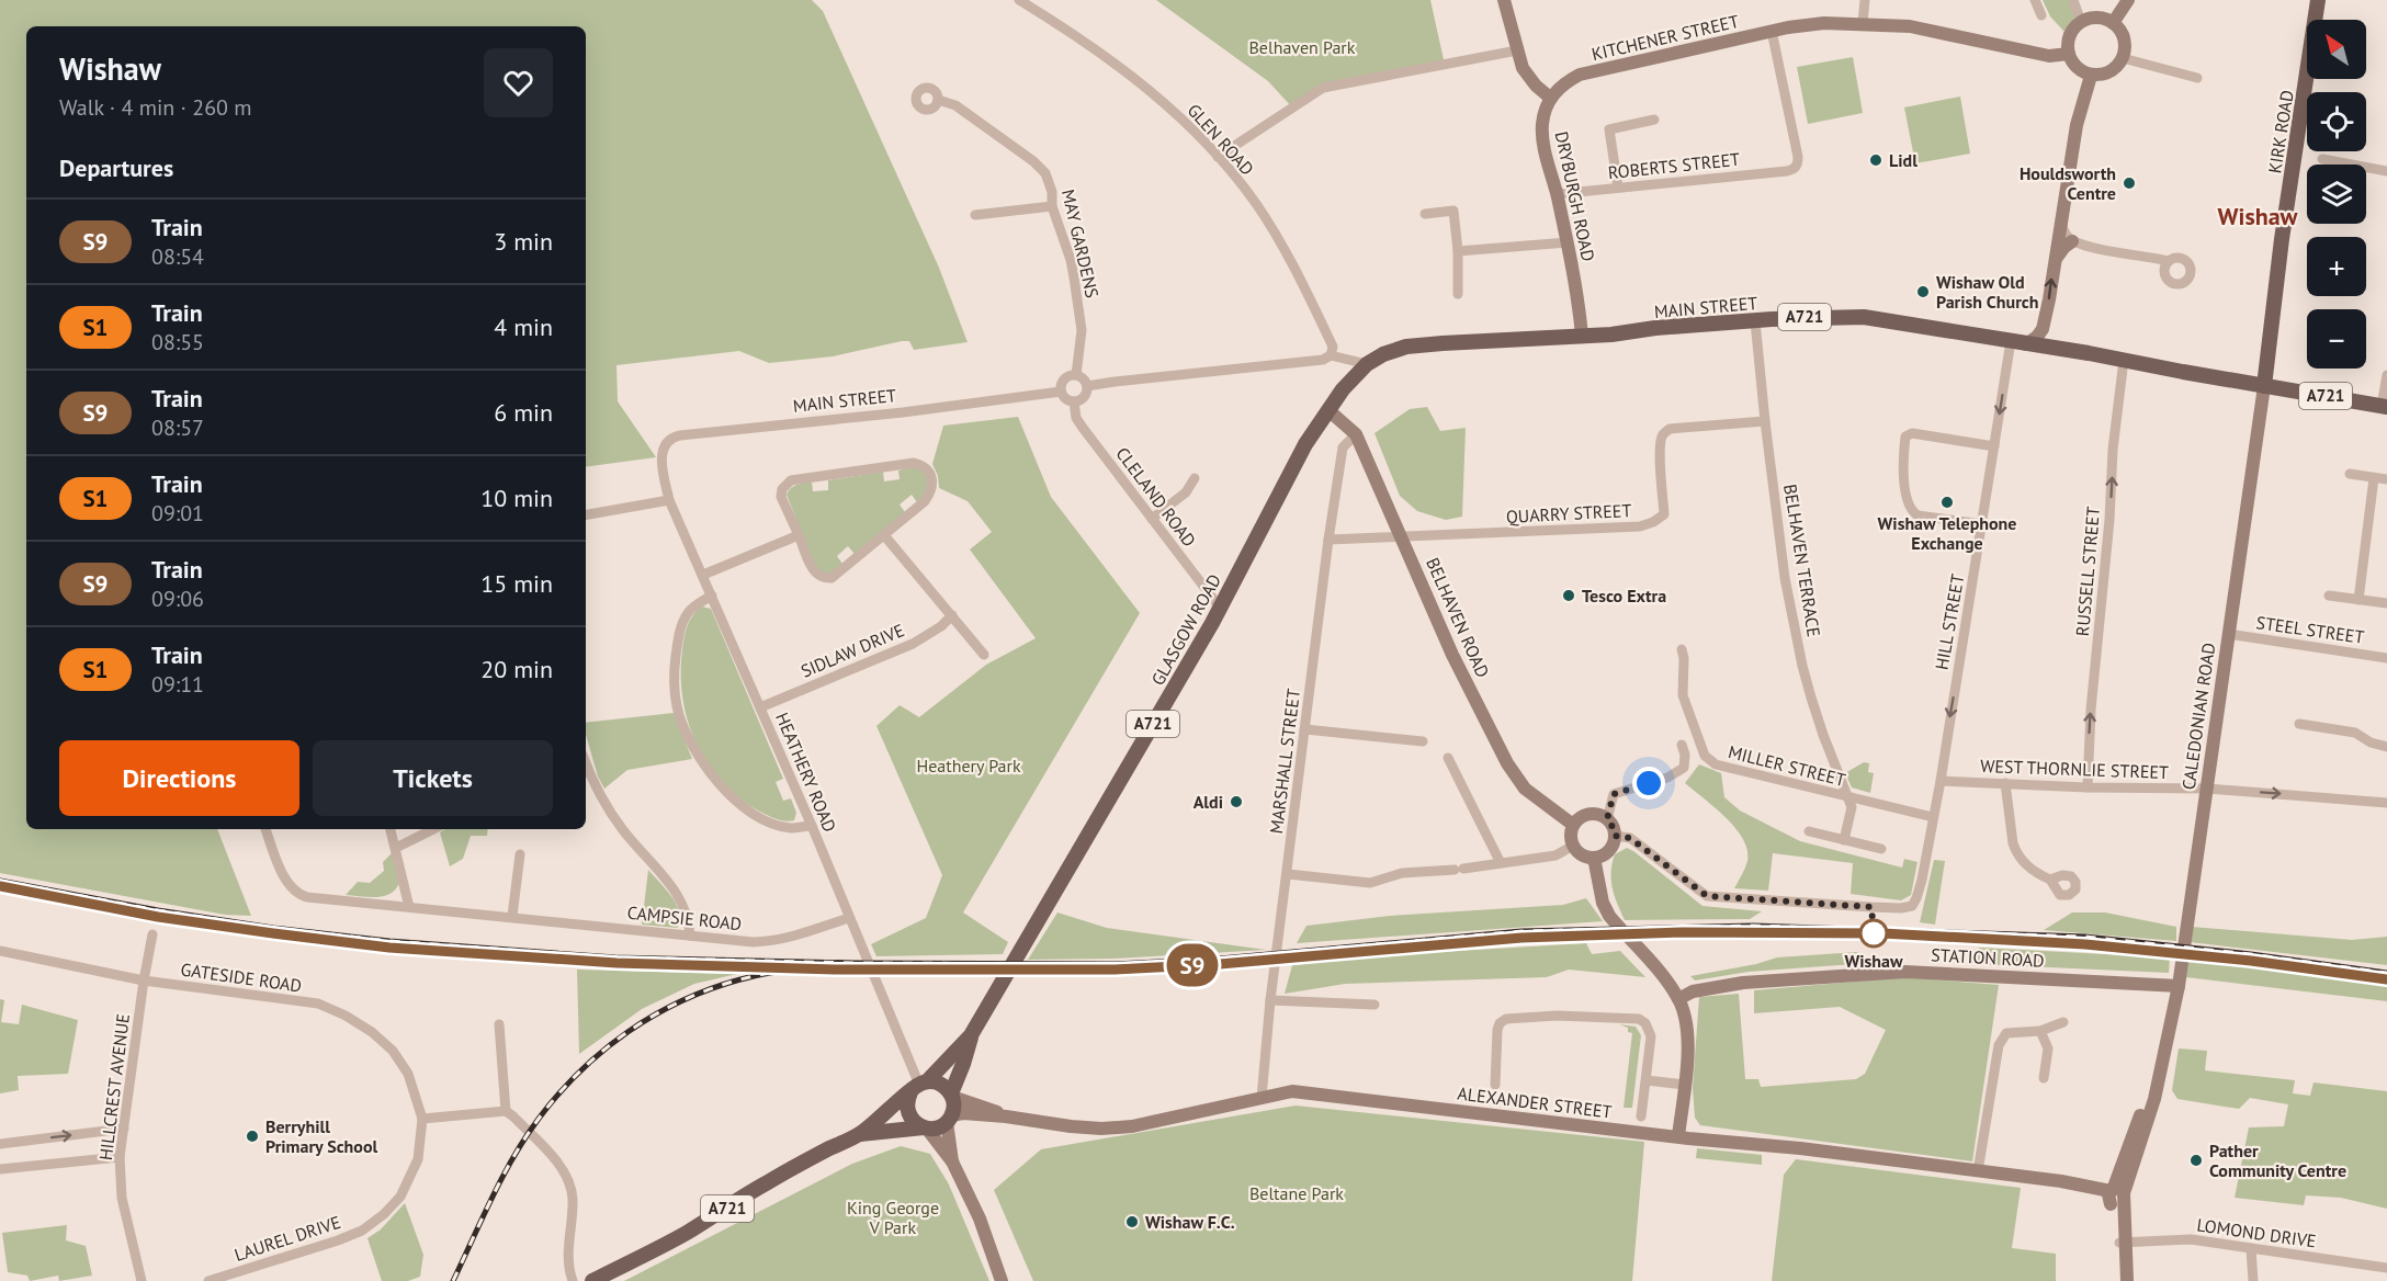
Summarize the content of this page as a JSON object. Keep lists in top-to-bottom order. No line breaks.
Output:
{"streets":{"main road":["KIRK ROAD","MAIN STREET","A721","GLASGOW ROAD"],"street":["KITCHENER STREET","GLEN ROAD","ROBERTS STREET","DRYBURGH ROAD","MAY GARDENS","CLELAND ROAD","QUARRY STREET","BELHAVEN TERRACE","RUSSELL STREET","BELHAVEN ROAD","HILL STREET","STEEL STREET","SIDLAW DRIVE","CALEDONIAN ROAD","MARSHALL STREET","MILLER STREET","WEST THORNLIE STREET","HEATHERY ROAD","CAMPSIE ROAD","STATION ROAD","GATESIDE ROAD","HILLCREST AVENUE","ALEXANDER STREET","LOMOND DRIVE","LAUREL DRIVE"]},"crossings":[["KITCHENER STREET","ROBERTS STREET"],["KITCHENER STREET","DRYBURGH ROAD"],["KIRK ROAD","MAIN STREET"],["KIRK ROAD","A721"],["KIRK ROAD","CALEDONIAN ROAD"],["ROBERTS STREET","DRYBURGH ROAD"],["DRYBURGH ROAD","MAIN STREET"],["MAY GARDENS","MAIN STREET"],["MAY GARDENS","CLELAND ROAD"],["MAIN STREET","A721"],["MAIN STREET","CLELAND ROAD"],["MAIN STREET","BELHAVEN TERRACE"],["MAIN STREET","RUSSELL STREET"],["MAIN STREET","BELHAVEN ROAD"],["MAIN STREET","HILL STREET"],["MAIN STREET","GLASGOW ROAD"],["MAIN STREET","CALEDONIAN ROAD"],["MAIN STREET","HEATHERY ROAD"],["A721","CALEDONIAN ROAD"],["CLELAND ROAD","GLASGOW ROAD"],["QUARRY STREET","BELHAVEN TERRACE"],["QUARRY STREET","BELHAVEN ROAD"],["QUARRY STREET","MARSHALL STREET"],["BELHAVEN TERRACE","MILLER STREET"],["RUSSELL STREET","WEST THORNLIE STREET"],["BELHAVEN ROAD","HILL STREET"],["BELHAVEN ROAD","GLASGOW ROAD"],["BELHAVEN ROAD","MARSHALL STREET"],["HILL STREET","MILLER STREET"],["HILL STREET","WEST THORNLIE STREET"],["GLASGOW ROAD","HEATHERY ROAD"],["GLASGOW ROAD","ALEXANDER STREET"],["STEEL STREET","CALEDONIAN ROAD"],["SIDLAW DRIVE","HEATHERY ROAD"],["CALEDONIAN ROAD","WEST THORNLIE STREET"],["CALEDONIAN ROAD","STATION ROAD"],["CALEDONIAN ROAD","ALEXANDER STREET"],["CALEDONIAN ROAD","LOMOND DRIVE"],["MARSHALL STREET","ALEXANDER STREET"],["HEATHERY ROAD","CAMPSIE ROAD"],["HEATHERY ROAD","ALEXANDER STREET"],["GATESIDE ROAD","HILLCREST AVENUE"],["GATESIDE ROAD","LAUREL DRIVE"]],"one_way":["RUSSELL STREET","HILL STREET"],"districts":["Wishaw"],"parks":["Belhaven Park","Heathery Park","Beltane Park","King George V Park"],"places":["Lidl","Houldsworth Centre","Wishaw Old Parish Church","Wishaw Telephone Exchange","Tesco Extra","Aldi","Wishaw","Berryhill Primary School","Pather Community Centre","Wishaw F.C."],"north":"top left","page":{"on_map":"S9","map_buttons":["+","−"],"heading":[["Wishaw","Walk · 4 min · 260 m"],"Departures"],"list":[{"mark":"S9","name":"Train","note":"08:54","value":"3 min"},{"mark":"S1","name":"Train","note":"08:55","value":"4 min"},{"mark":"S9","name":"Train","note":"08:57","value":"6 min"},{"mark":"S1","name":"Train","note":"09:01","value":"10 min"},{"mark":"S9","name":"Train","note":"09:06","value":"15 min"},{"mark":"S1","name":"Train","note":"09:11","value":"20 min"}],"buttons":["Directions","Tickets"]}}
